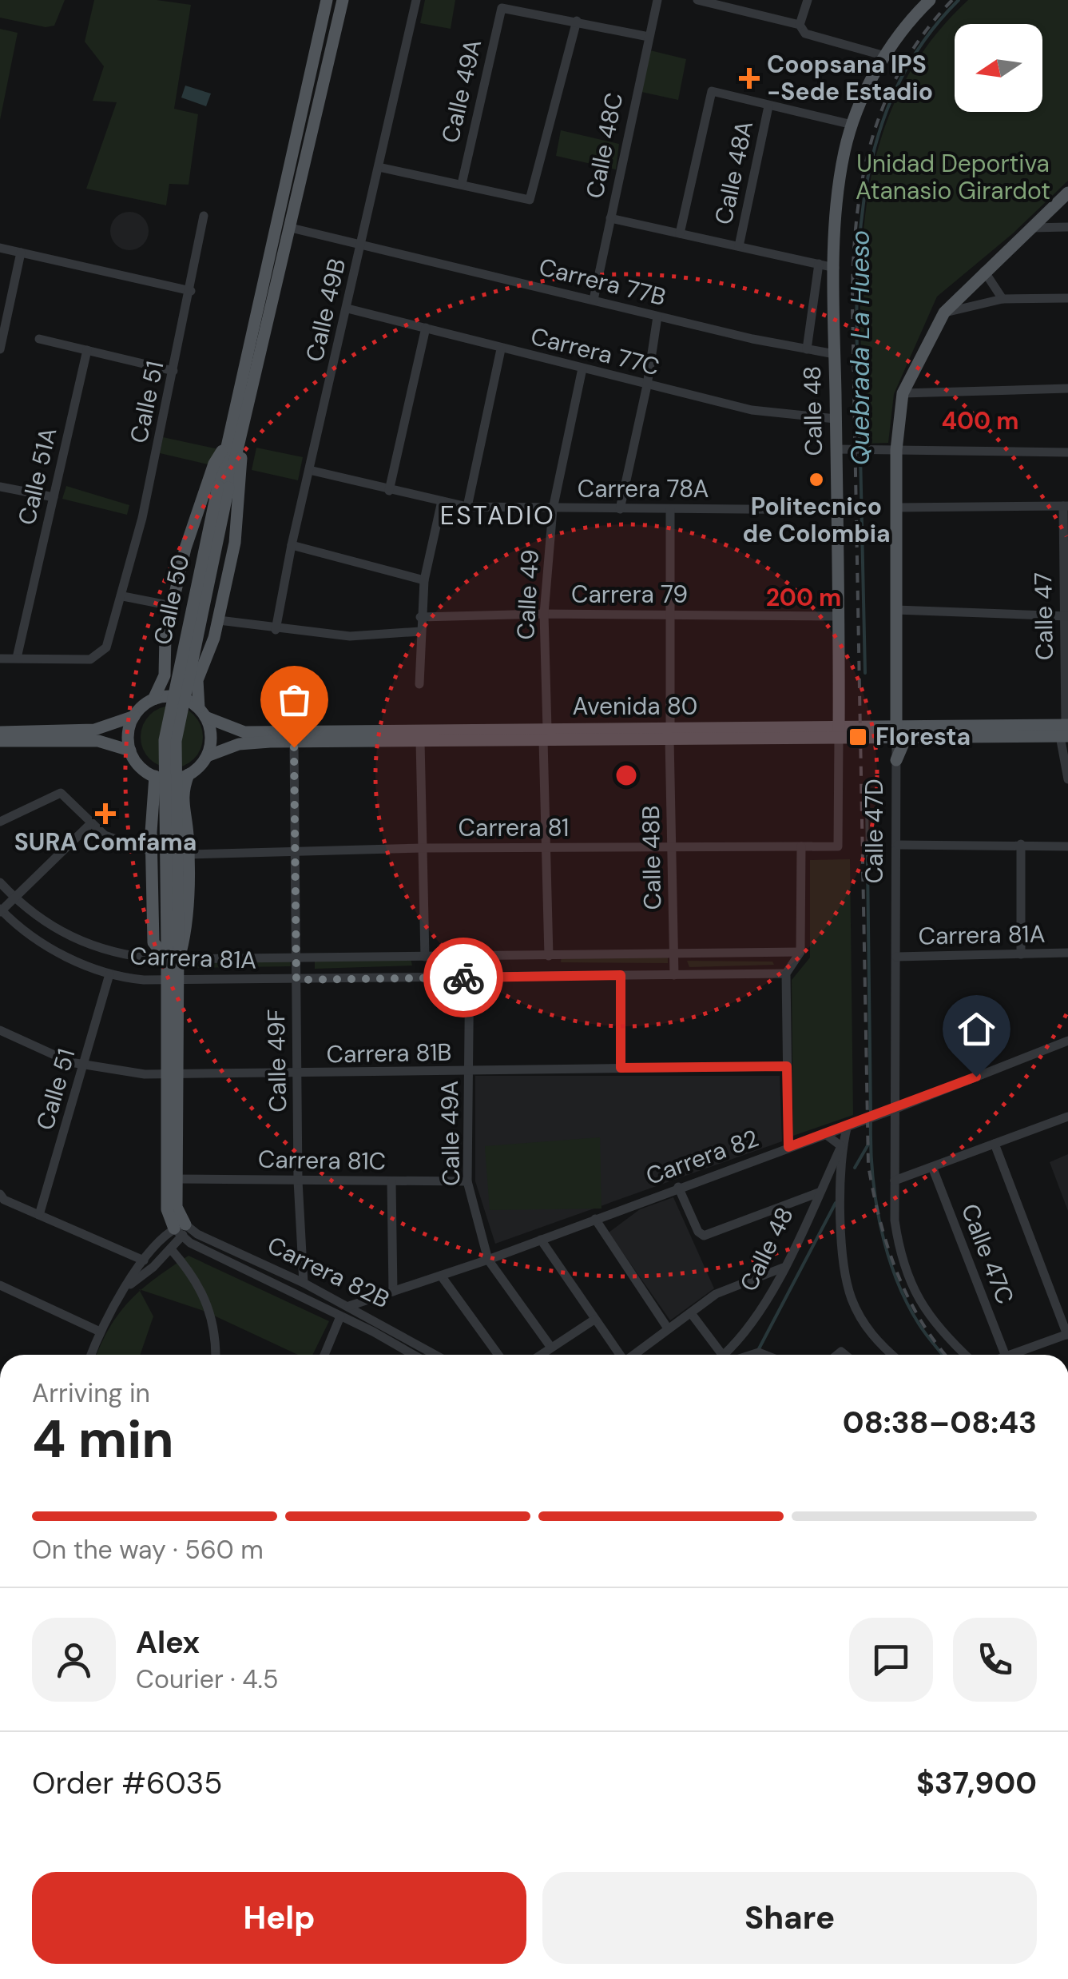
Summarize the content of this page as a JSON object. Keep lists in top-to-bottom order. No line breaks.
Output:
{"streets":{"main road":["Calle 48","Calle 50","Avenida 80"],"street":["Calle 49A","Calle 48C","Calle 48A","Carrera 77B","Calle 49B","Carrera 77C","Calle 51","Calle 51A","Carrera 78A","Calle 49","Carrera 79","Calle 47","Carrera 81","Calle 47D","Calle 48B","Carrera 81A","Carrera 81B","Calle 49F","Carrera 82","Carrera 81C","Calle 47C","Carrera 82B"]},"crossings":[["Calle 49A","Carrera 81A"],["Calle 49A","Carrera 81B"],["Calle 49A","Carrera 82"],["Calle 49A","Carrera 81C"],["Calle 48C","Carrera 77B"],["Carrera 77B","Calle 49B"],["Carrera 77B","Calle 48"],["Calle 49B","Carrera 77C"],["Calle 49B","Carrera 78A"],["Carrera 77C","Calle 48"],["Carrera 77C","Calle 49"],["Calle 51","Calle 51A"],["Calle 51","Carrera 81A"],["Calle 51","Carrera 81B"],["Calle 48","Carrera 78A"],["Calle 48","Carrera 79"],["Calle 48","Avenida 80"],["Calle 48","Carrera 81"],["Carrera 78A","Calle 49"],["Carrera 78A","Calle 48B"],["Calle 49","Carrera 79"],["Calle 49","Avenida 80"],["Calle 49","Carrera 81"],["Calle 49","Carrera 81A"],["Carrera 79","Calle 48B"],["Calle 50","Carrera 81A"],["Calle 50","Carrera 81B"],["Calle 50","Carrera 81C"],["Calle 50","Carrera 82B"],["Calle 47","Avenida 80"],["Avenida 80","Calle 48B"],["Avenida 80","Calle 49F"],["Carrera 81","Calle 48B"],["Carrera 81","Calle 49F"],["Calle 47D","Carrera 81A"],["Calle 47D","Carrera 82"],["Calle 48B","Carrera 81A"],["Carrera 81A","Calle 49F"],["Carrera 81B","Calle 49F"],["Calle 49F","Carrera 81C"],["Calle 49F","Carrera 82B"],["Carrera 82","Carrera 82B"]],"districts":["ESTADIO"],"water":["Quebrada La Hueso"],"parks":["Unidad Deportiva Atanasio Girardot"],"places":{"health":["Coopsana IPS -Sede Estadio","SURA Comfama"],"other":["Politecnico de Colombia"],"transit":["Floresta"]},"north":"left","page":{"heading":["4 min","Arriving in","08:38–08:43"],"panel":["Alex","Courier · 4.5","Order #6035","$37,900"],"bar":"On the way · 560 m","buttons":["Help","Share"]},"rings":["400 m","200 m"]}
